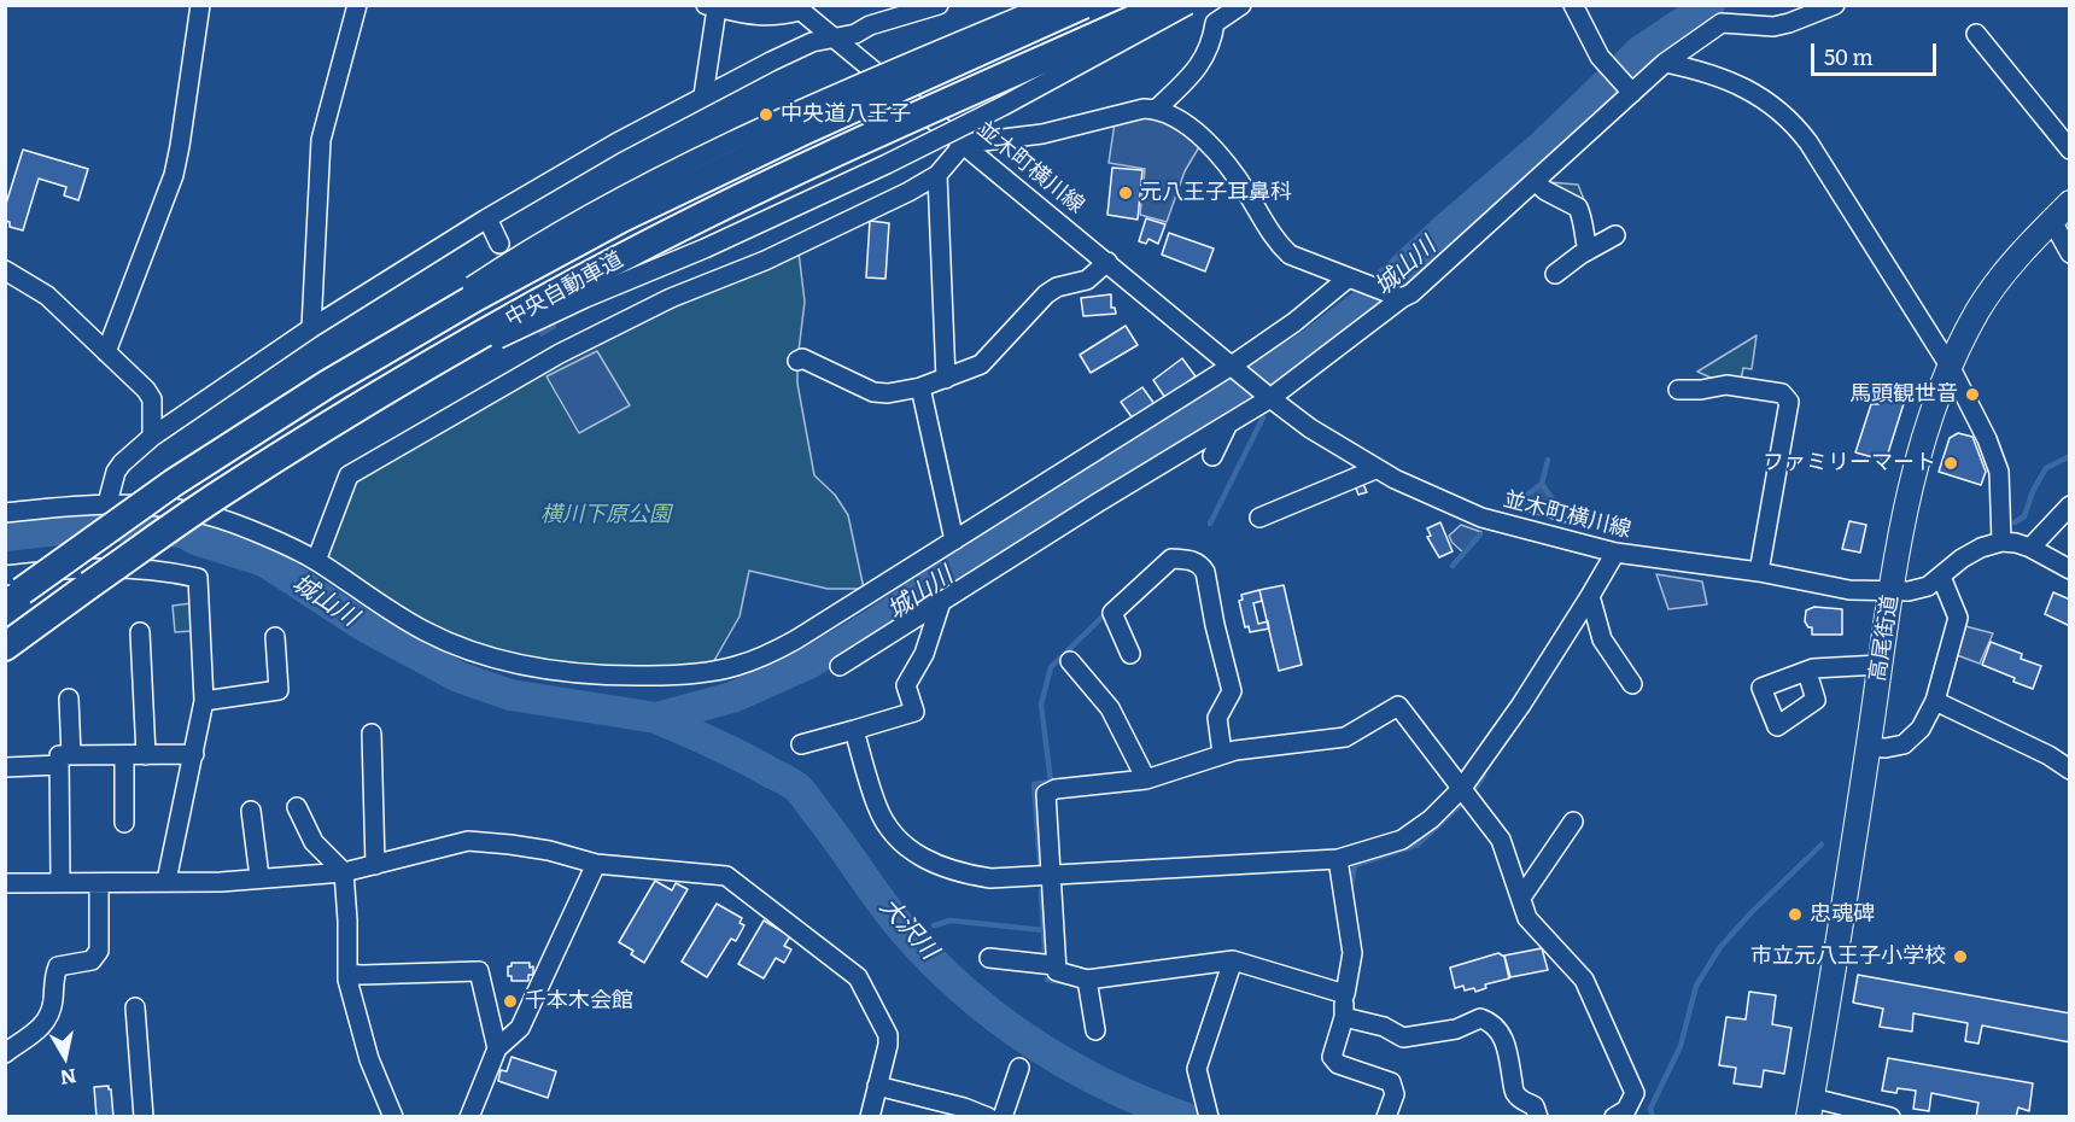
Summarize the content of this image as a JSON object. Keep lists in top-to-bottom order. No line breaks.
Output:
{"streets":{"highway":["中央自動車道"],"main road":["高尾街道"],"street":["並木町横川線"]},"crossings":[["並木町横川線","高尾街道"]],"water":["城山川","大沢川"],"parks":["横川下原公園"],"places":["中央道八王子","元八王子耳鼻科","馬頭観世音","ファミリーマート","忠魂碑","市立元八王子小学校","千本木会館"],"scale_bar":"50 m","north":"bottom"}
